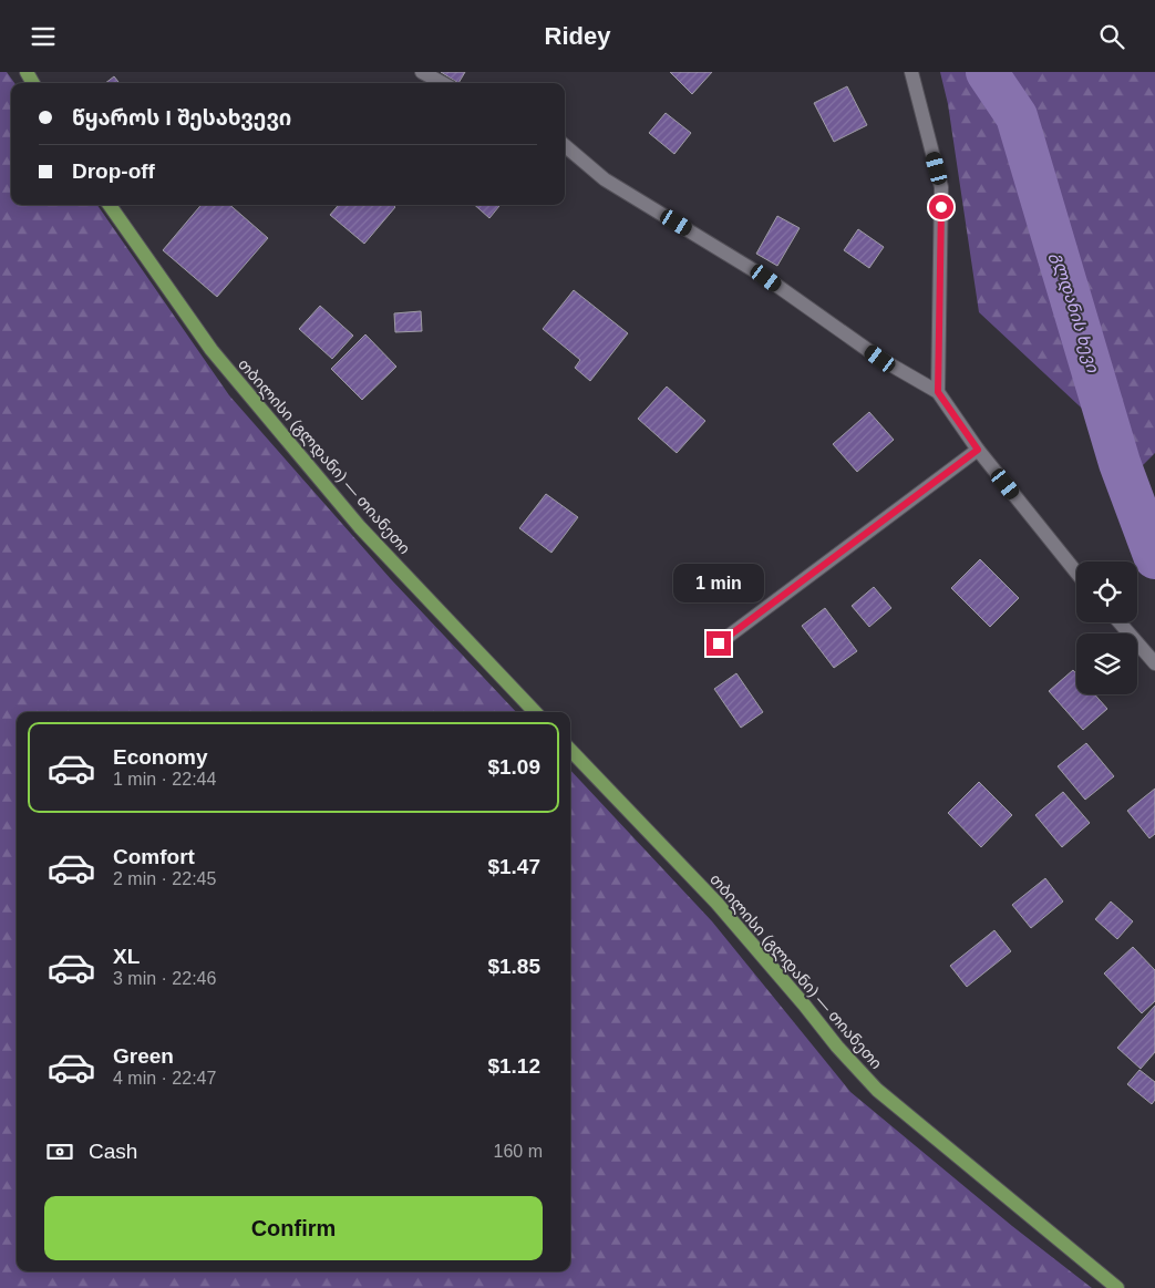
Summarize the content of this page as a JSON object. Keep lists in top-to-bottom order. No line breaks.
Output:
{"streets":{"main road":["თბილისი (გლდანი) — თიანეთი"]},"water":["გლდანის ხევი"],"page":{"header":"Ridey","banner":["წყაროს I შესახვევი","Drop-off"],"bubble":"1 min","list":[{"name":"Economy","note":"1 min · 22:44","value":"$1.09"},{"name":"Comfort","note":"2 min · 22:45","value":"$1.47"},{"name":"XL","note":"3 min · 22:46","value":"$1.85"},{"name":"Green","note":"4 min · 22:47","value":"$1.12"}],"pay":["Cash","160 m"],"buttons":"Confirm"}}
